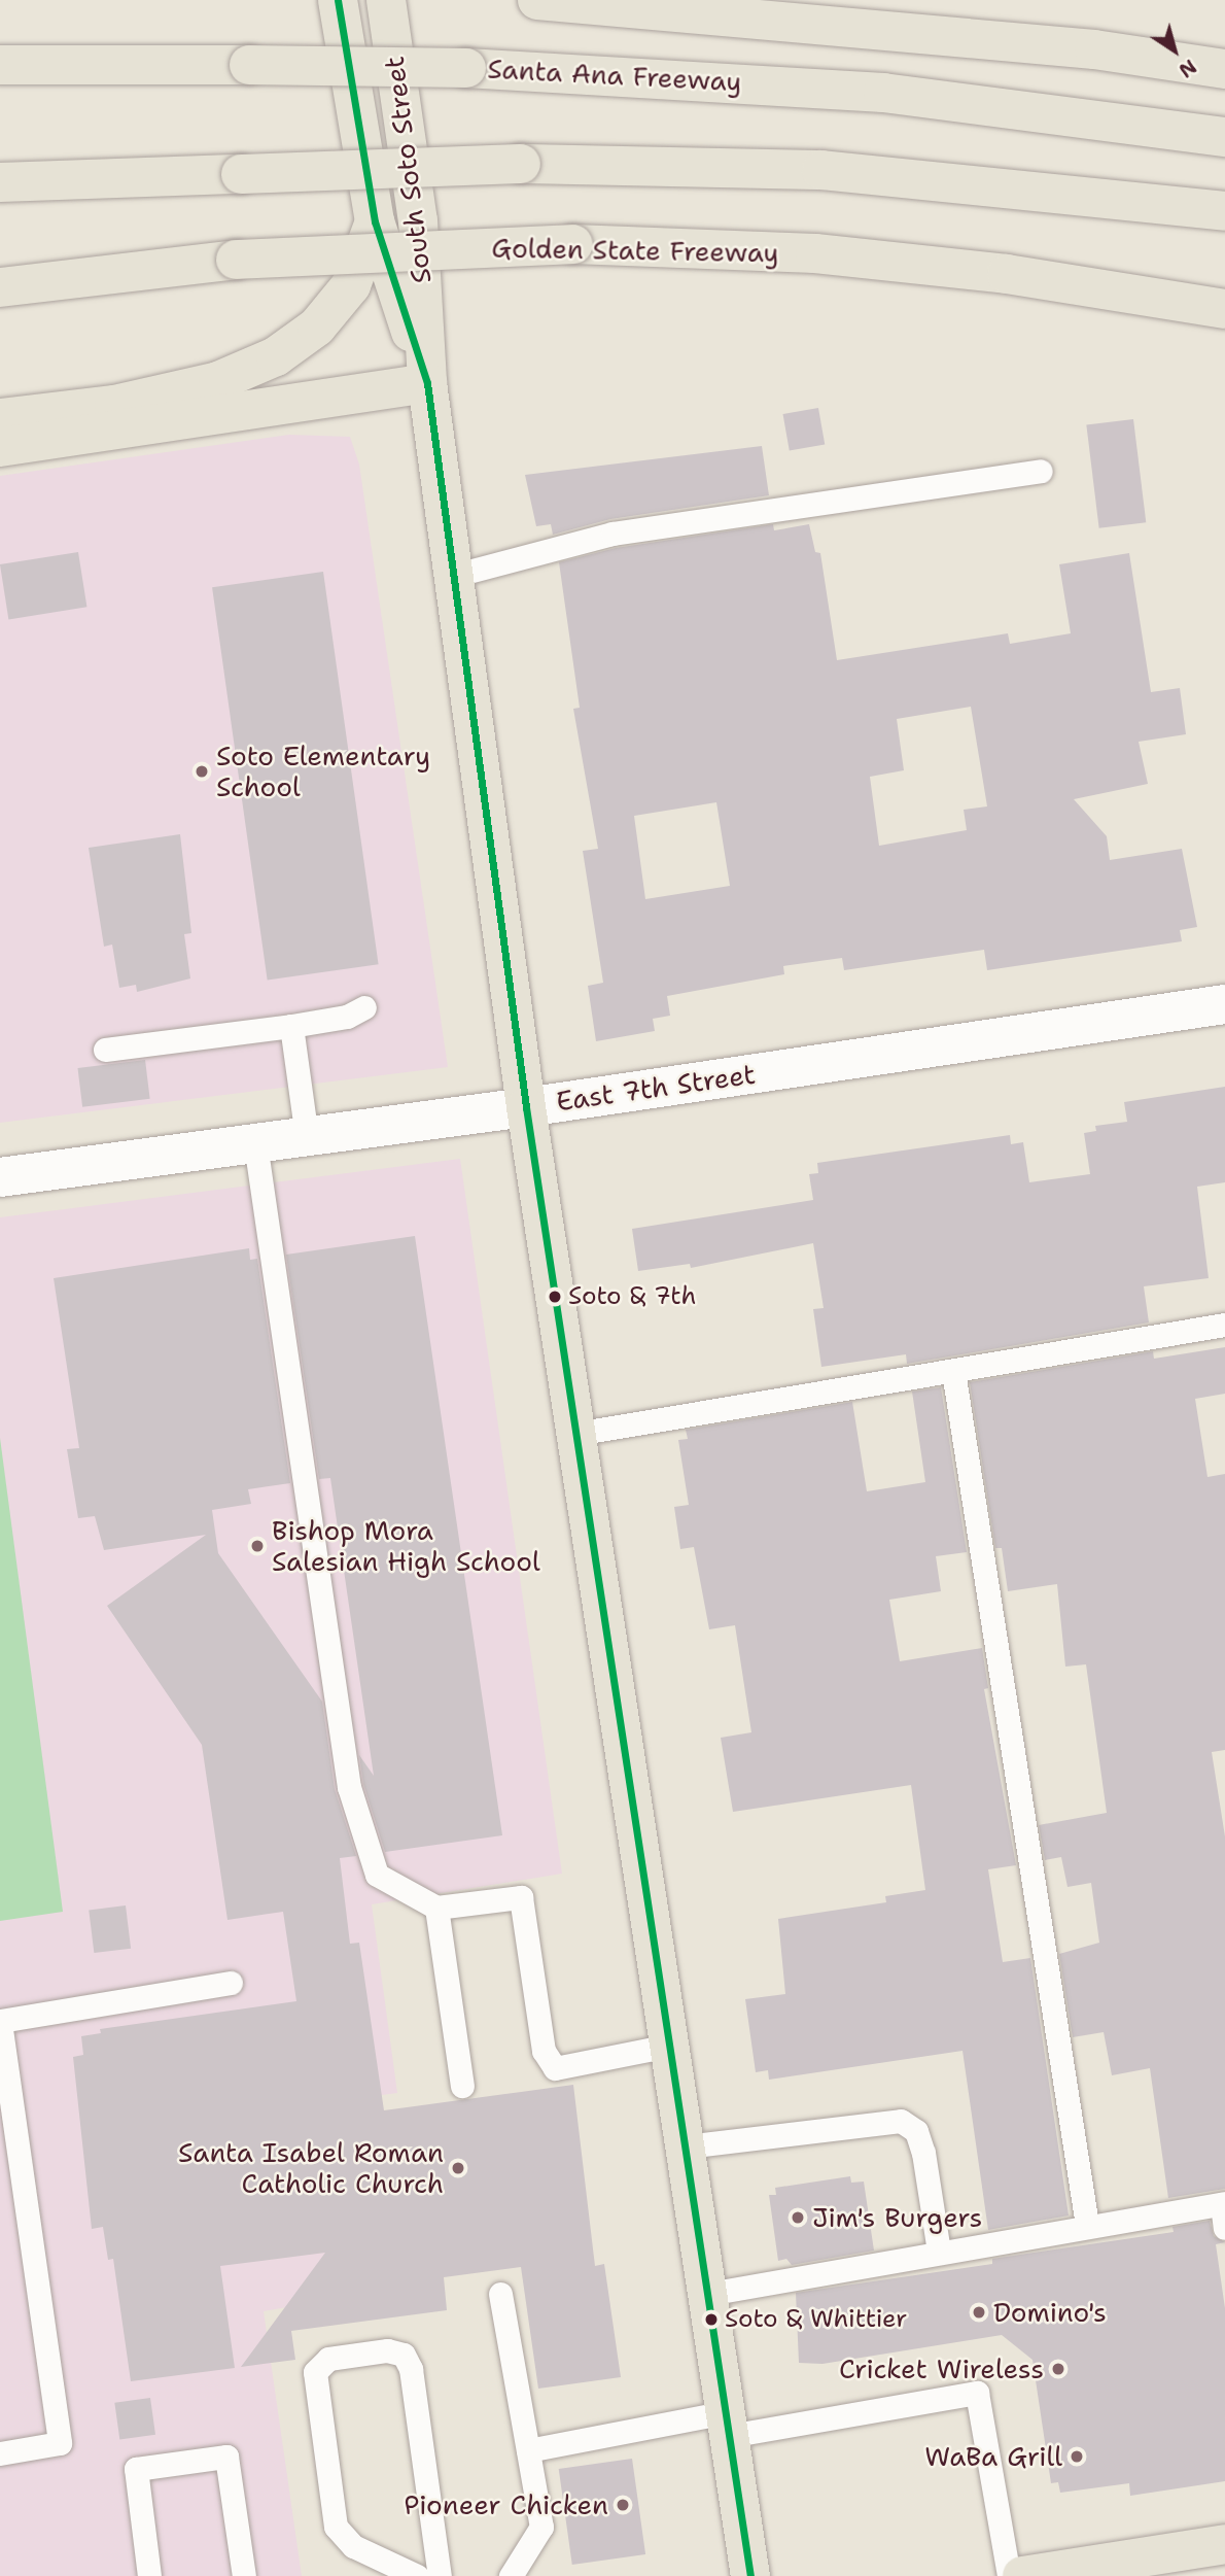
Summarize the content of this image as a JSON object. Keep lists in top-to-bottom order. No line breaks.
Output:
{"streets":{"main road":["Santa Ana Freeway","South Soto Street","Golden State Freeway"],"street":["East 7th Street"]},"crossings":[["South Soto Street","East 7th Street"]],"places":["Soto Elementary School","Soto & 7th","Bishop Mora Salesian High School","Santa Isabel Roman Catholic Church","Jim's Burgers","Domino's","Soto & Whittier","Cricket Wireless","WaBa Grill","Pioneer Chicken"],"north":"bottom right"}
